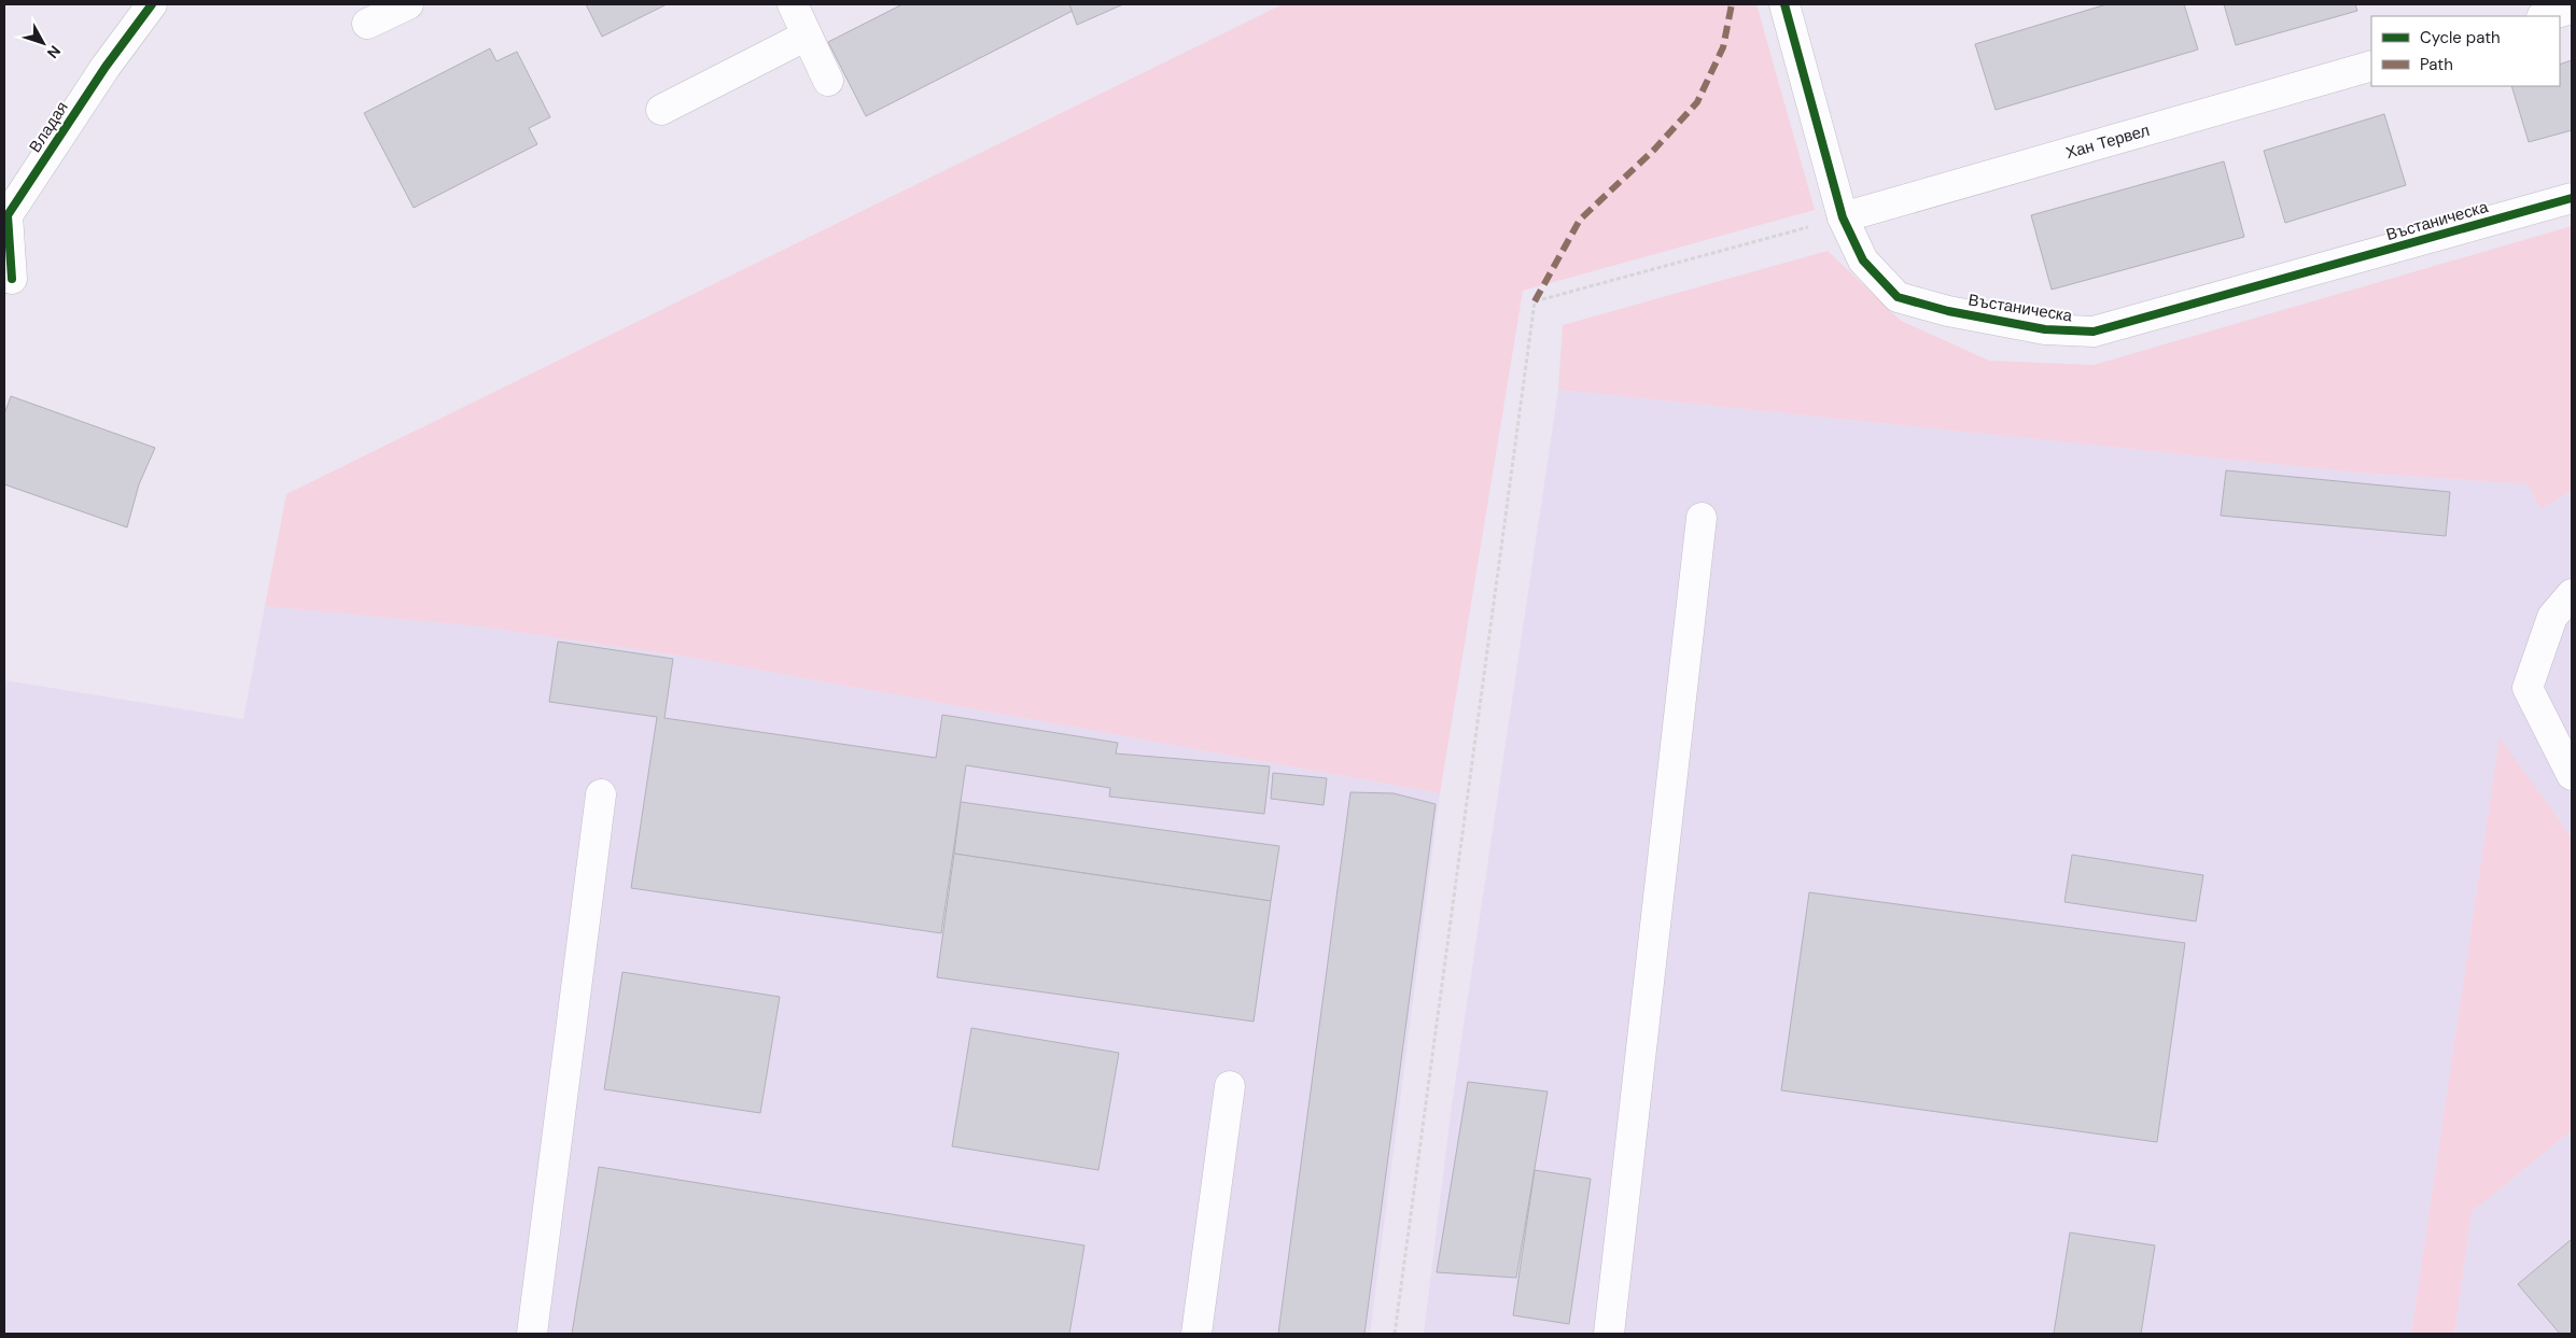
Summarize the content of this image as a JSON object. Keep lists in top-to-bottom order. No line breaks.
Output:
{"streets":{"street":["Владая","Хан Тервел","Въстаническа"]},"crossings":[["Хан Тервел","Въстаническа"]],"legend":["Cycle path","Path"],"north":"bottom right"}
